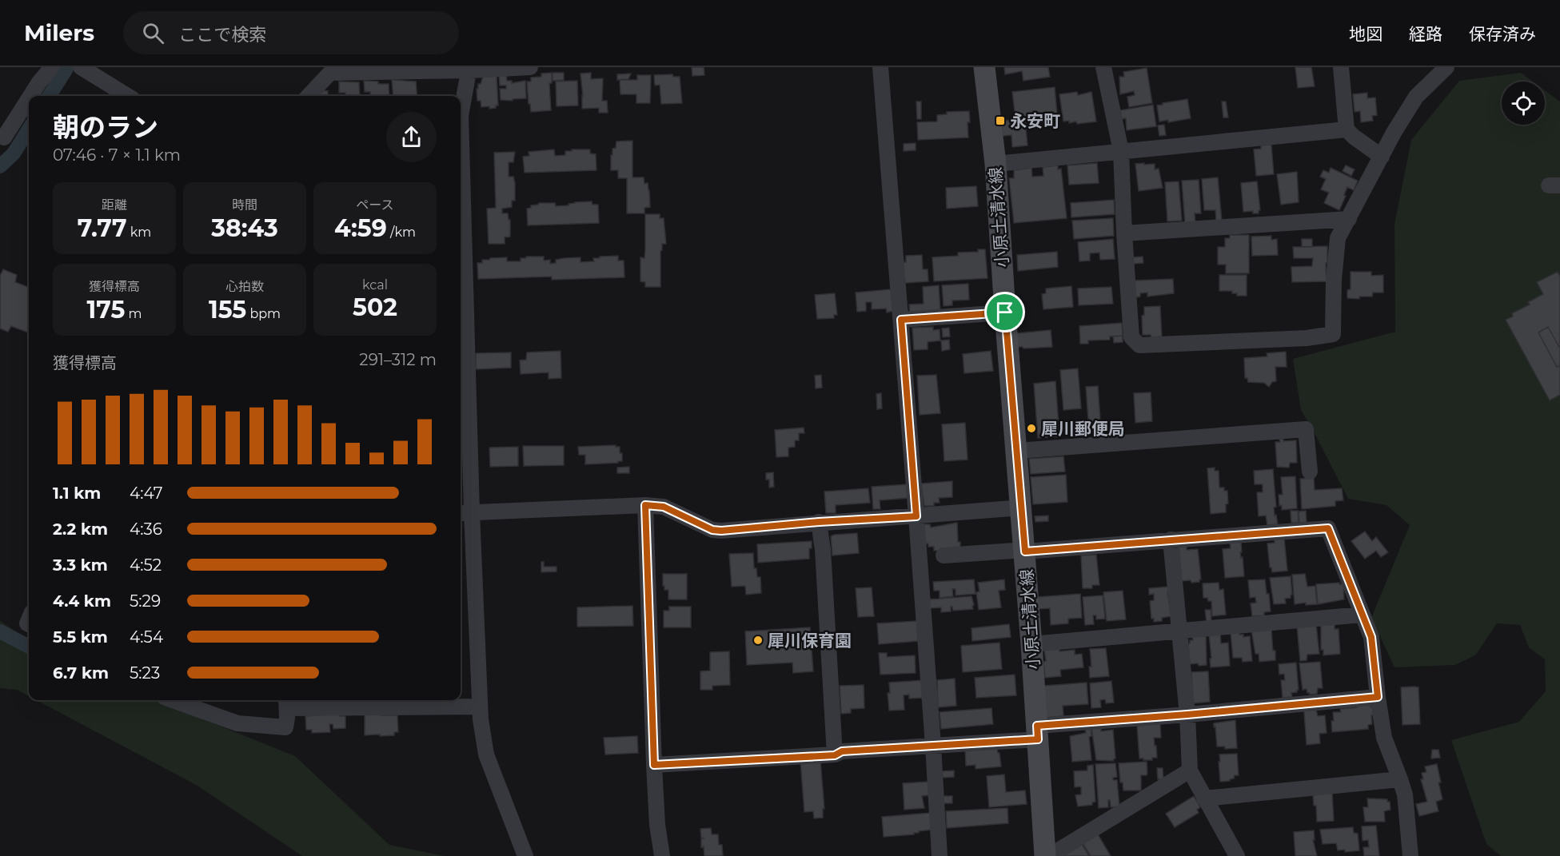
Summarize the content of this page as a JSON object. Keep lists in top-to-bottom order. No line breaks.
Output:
{"streets":{"main road":["小原土清水線"]},"places":{"transit":["永安町"],"other":["犀川郵便局","犀川保育園"]},"page":{"header":"Milers","search":"ここで検索","nav":["地図","経路","保存済み"],"heading":["朝のラン","07:46 · 7 × 1.1 km"],"stats":[["距離","7.77 km"],["時間","38:43"],["ペース","4:59 /km"],["獲得標高","175 m"],["心拍数","155 bpm"],["kcal","502"]],"chart":["獲得標高","291–312 m"],"list":[{"name":"1.1 km","note":"4:47"},{"name":"2.2 km","note":"4:36"},{"name":"3.3 km","note":"4:52"},{"name":"4.4 km","note":"5:29"},{"name":"5.5 km","note":"4:54"},{"name":"6.7 km","note":"5:23"}]}}
